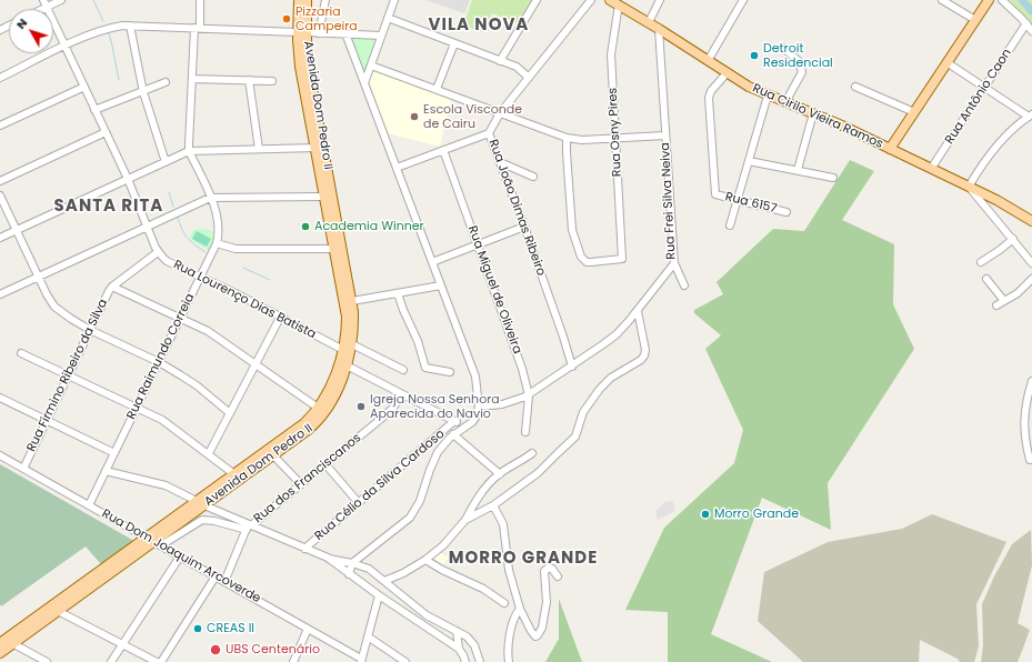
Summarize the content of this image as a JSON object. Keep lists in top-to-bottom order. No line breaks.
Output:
{"streets":{"main road":["Avenida Dom Pedro II","Rua Cirilo Vieira Ramos"],"street":["Rua Antônio Caon","Rua Osny Pires","Rua Frei Silva Neiva","Rua 6157","Rua João Dimas Ribeiro","Rua Miguel de Oliveira","Rua Lourenço Dias Batista","Rua Raimundo Correia","Rua Firmino Ribeiro da Silva","Rua dos Franciscanos","Rua Célio da Silva Cardoso","Rua Dom Joaquim Arcoverde"]},"crossings":[["Rua Antônio Caon","Rua Cirilo Vieira Ramos"],["Avenida Dom Pedro II","Rua Lourenço Dias Batista"],["Avenida Dom Pedro II","Rua Dom Joaquim Arcoverde"],["Rua Cirilo Vieira Ramos","Rua Osny Pires"],["Rua Cirilo Vieira Ramos","Rua Frei Silva Neiva"],["Rua Cirilo Vieira Ramos","Rua 6157"],["Rua Frei Silva Neiva","Rua João Dimas Ribeiro"],["Rua Frei Silva Neiva","Rua Miguel de Oliveira"],["Rua Lourenço Dias Batista","Rua Raimundo Correia"],["Rua Lourenço Dias Batista","Rua Firmino Ribeiro da Silva"],["Rua Raimundo Correia","Rua Dom Joaquim Arcoverde"],["Rua Firmino Ribeiro da Silva","Rua Dom Joaquim Arcoverde"],["Rua dos Franciscanos","Rua Dom Joaquim Arcoverde"]],"districts":["VILA NOVA","SANTA RITA","MORRO GRANDE"],"places":["Pizzaria Campeira","Detroit Residencial","Escola Visconde de Cairu","Academia Winner","Igreja Nossa Senhora Aparecida do Navio","Morro Grande","CREAS II","UBS Centenário"],"north":"top left"}
